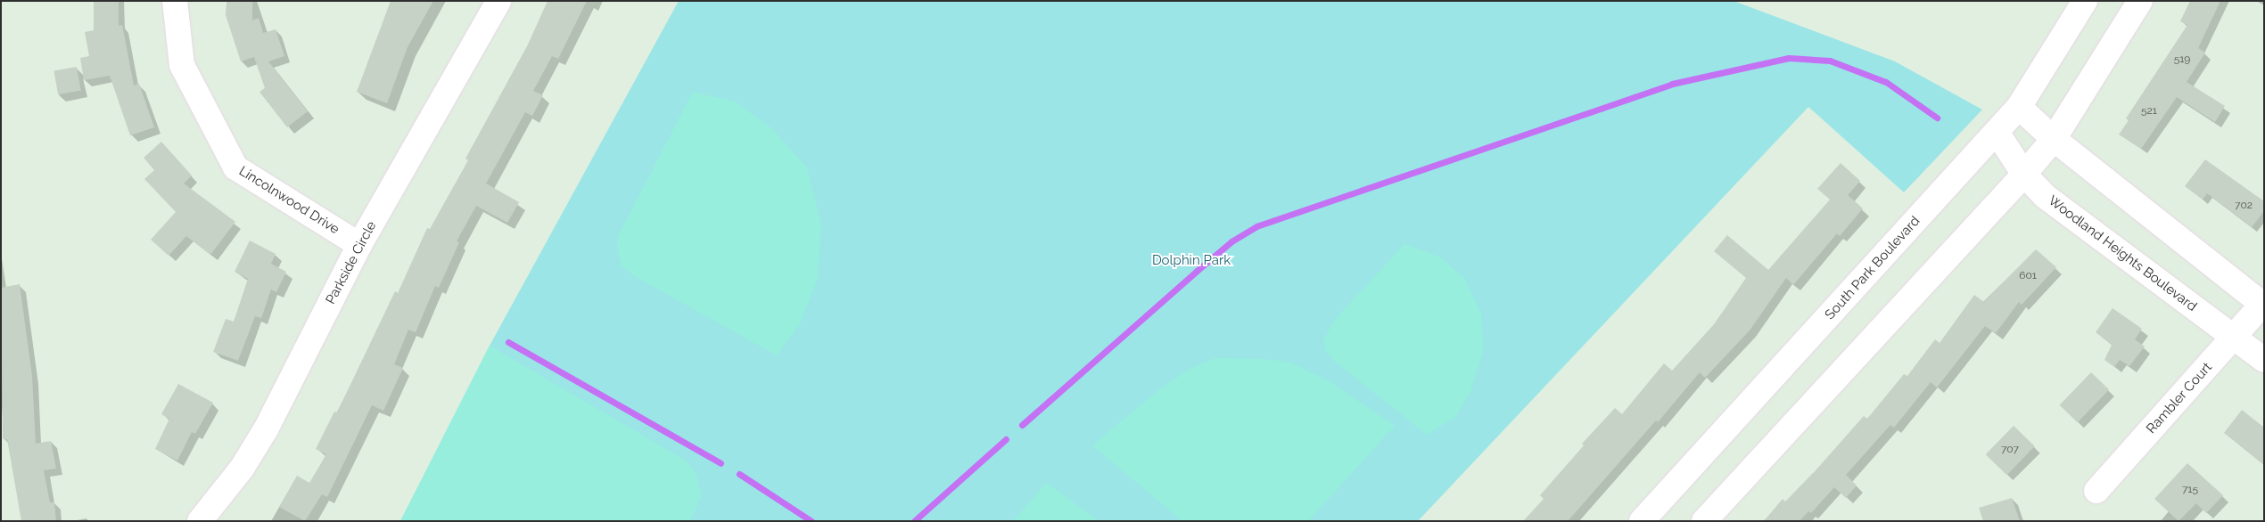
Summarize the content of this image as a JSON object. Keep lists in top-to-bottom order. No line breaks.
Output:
{"streets":{"street":["Lincolnwood Drive","Woodland Heights Boulevard","Parkside Circle","South Park Boulevard","Rambler Court"]},"crossings":[["Lincolnwood Drive","Parkside Circle"],["Woodland Heights Boulevard","South Park Boulevard"],["Woodland Heights Boulevard","Rambler Court"]],"parks":["Dolphin Park"],"house_numbers":["519","521","702","601","707","715"]}
